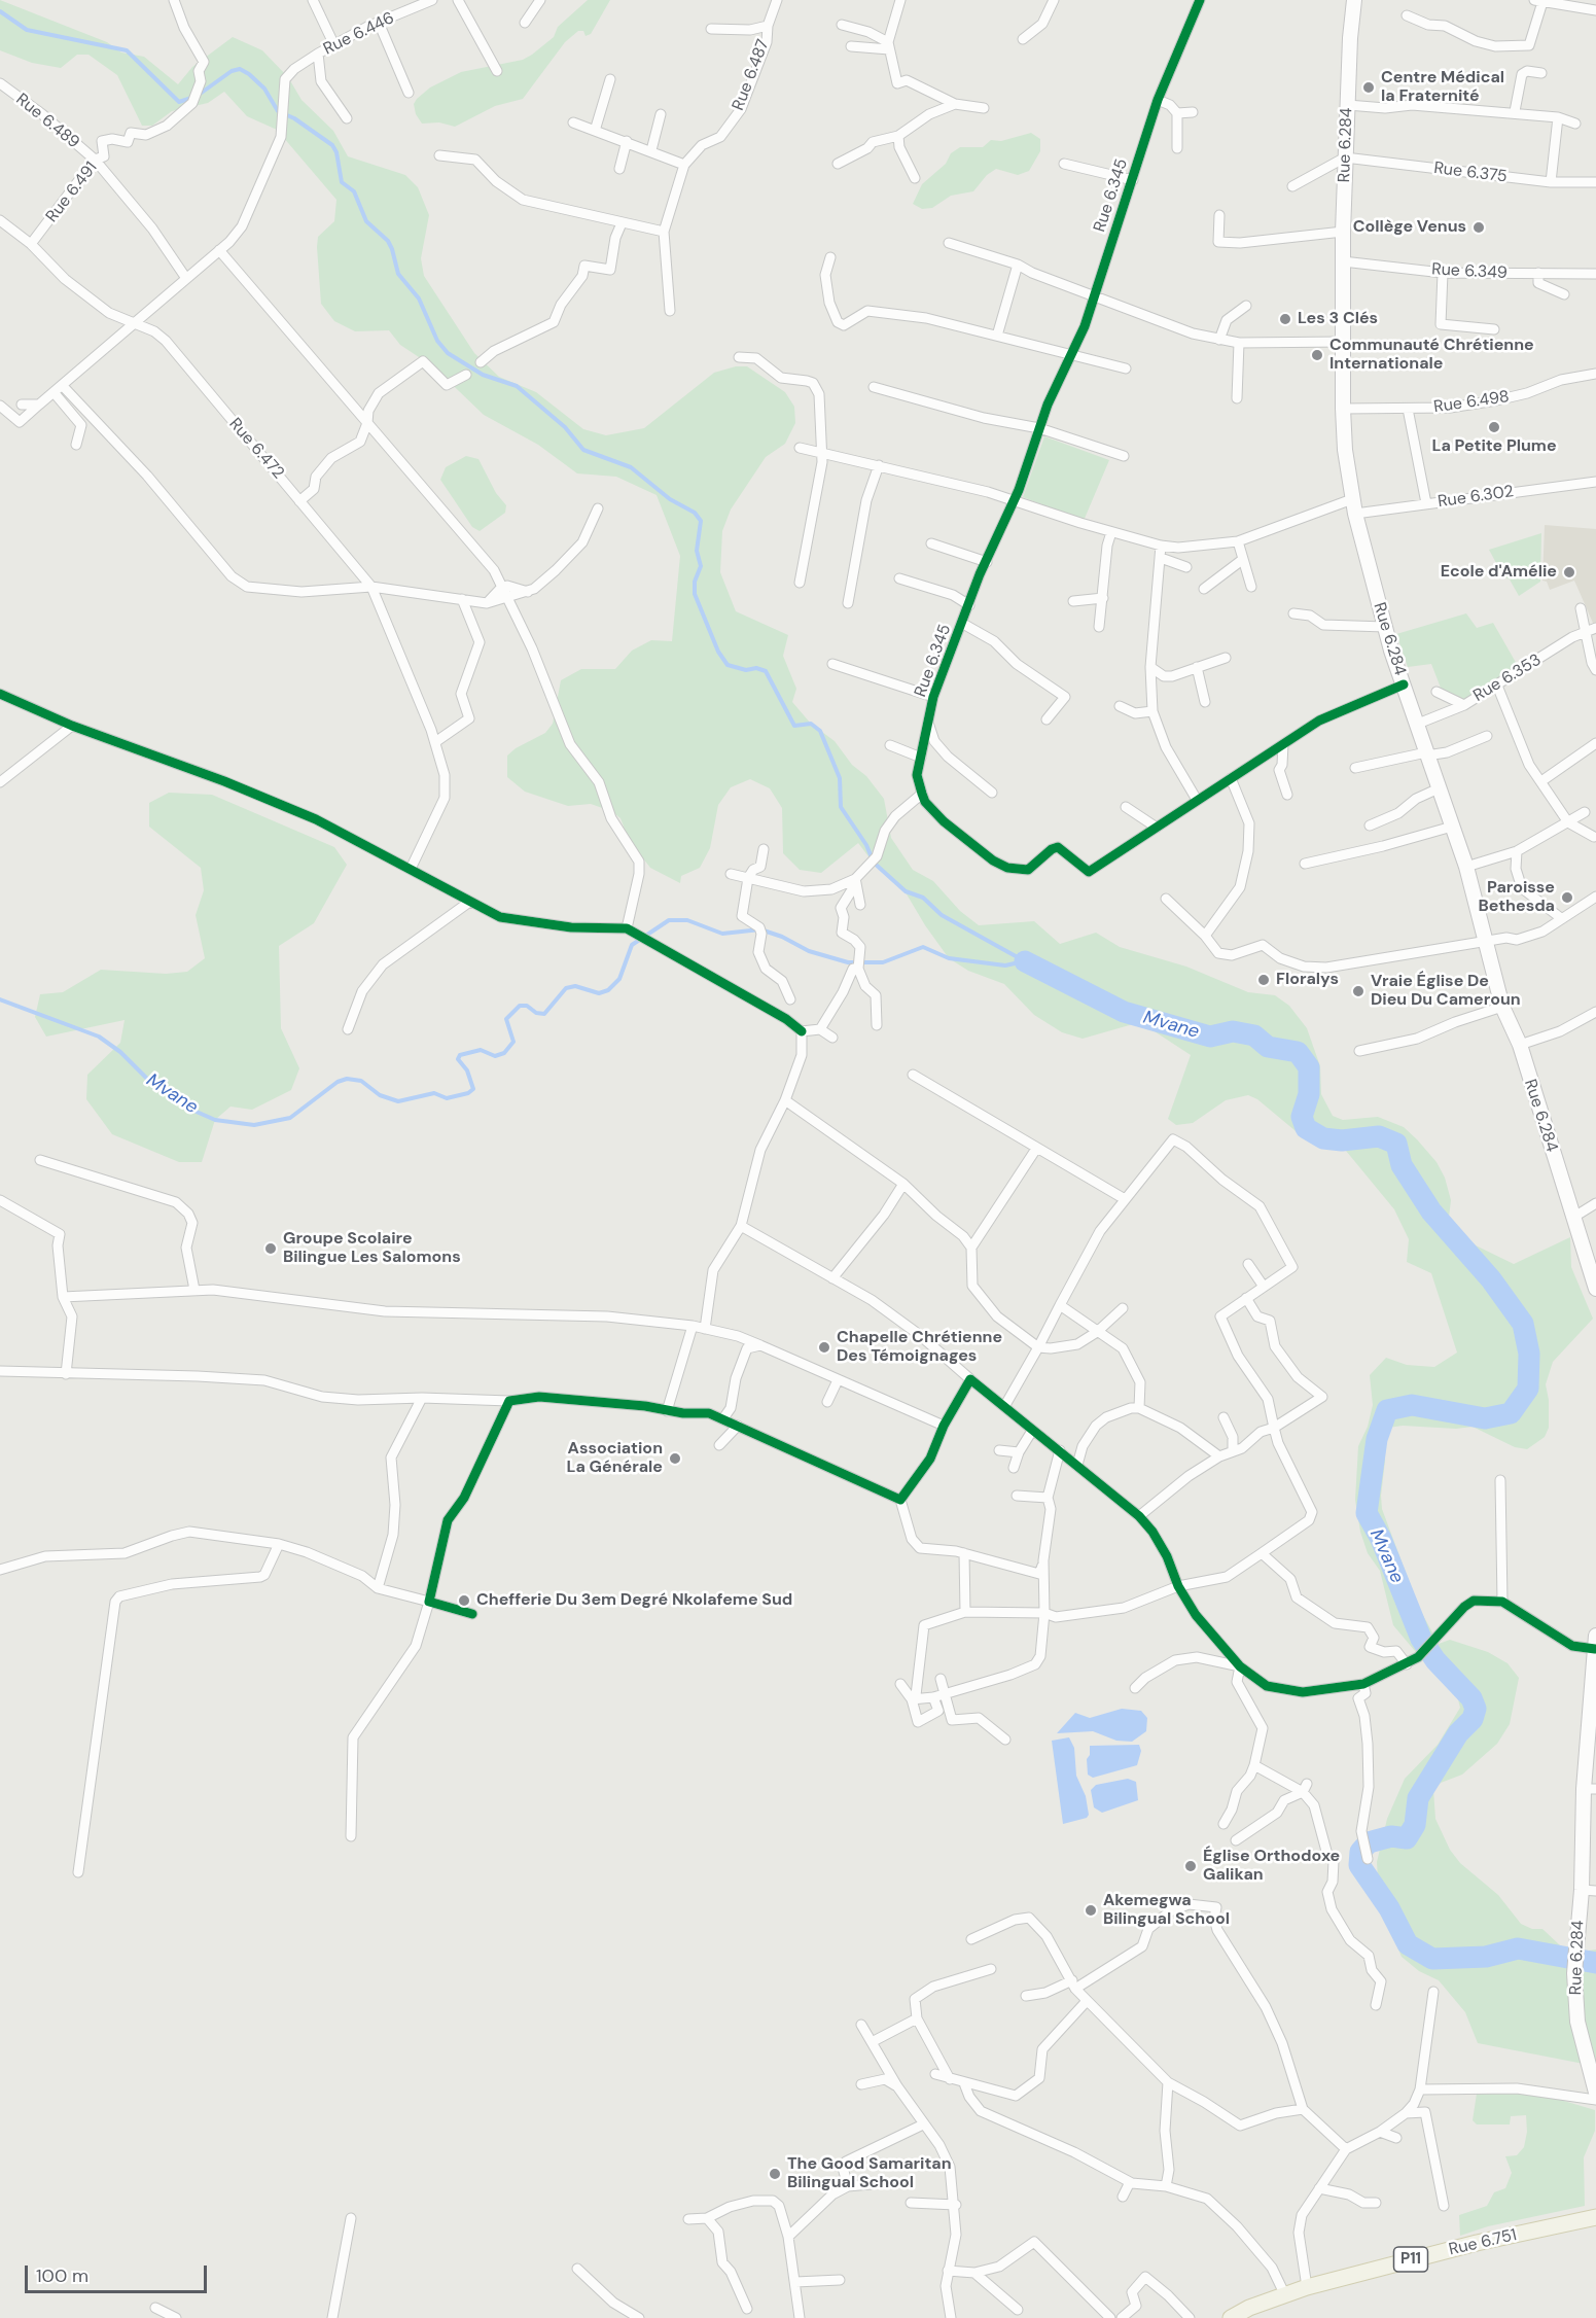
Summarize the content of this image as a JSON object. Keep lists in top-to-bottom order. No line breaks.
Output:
{"streets":{"main road":["Rue 6.751","P11"],"street":["Rue 6.446","Rue 6.487","Rue 6.489","Rue 6.284","Rue 6.375","Rue 6.491","Rue 6.345","Rue 6.349","Rue 6.498","Rue 6.472","Rue 6.302","Rue 6.353"]},"crossings":[["Rue 6.489","Rue 6.491"],["Rue 6.284","Rue 6.375"],["Rue 6.284","Rue 6.349"],["Rue 6.284","Rue 6.498"],["Rue 6.284","Rue 6.302"],["Rue 6.284","Rue 6.353"],["Rue 6.491","Rue 6.472"],["Rue 6.345","Rue 6.302"]],"water":["Mvane"],"places":["Centre Médical la Fraternité","Collège Venus","Les 3 Clés","Communauté Chrétienne Internationale","La Petite Plume","Ecole d'Amélie","Paroisse Bethesda","Floralys","Vraie Église De Dieu Du Cameroun","Groupe Scolaire Bilingue Les Salomons","Chapelle Chrétienne Des Témoignages","Association La Générale","Chefferie Du 3em Degré Nkolafeme Sud","Église Orthodoxe Galikan","Akemegwa Bilingual School","The Good Samaritan Bilingual School"],"scale_bar":"100 m"}
